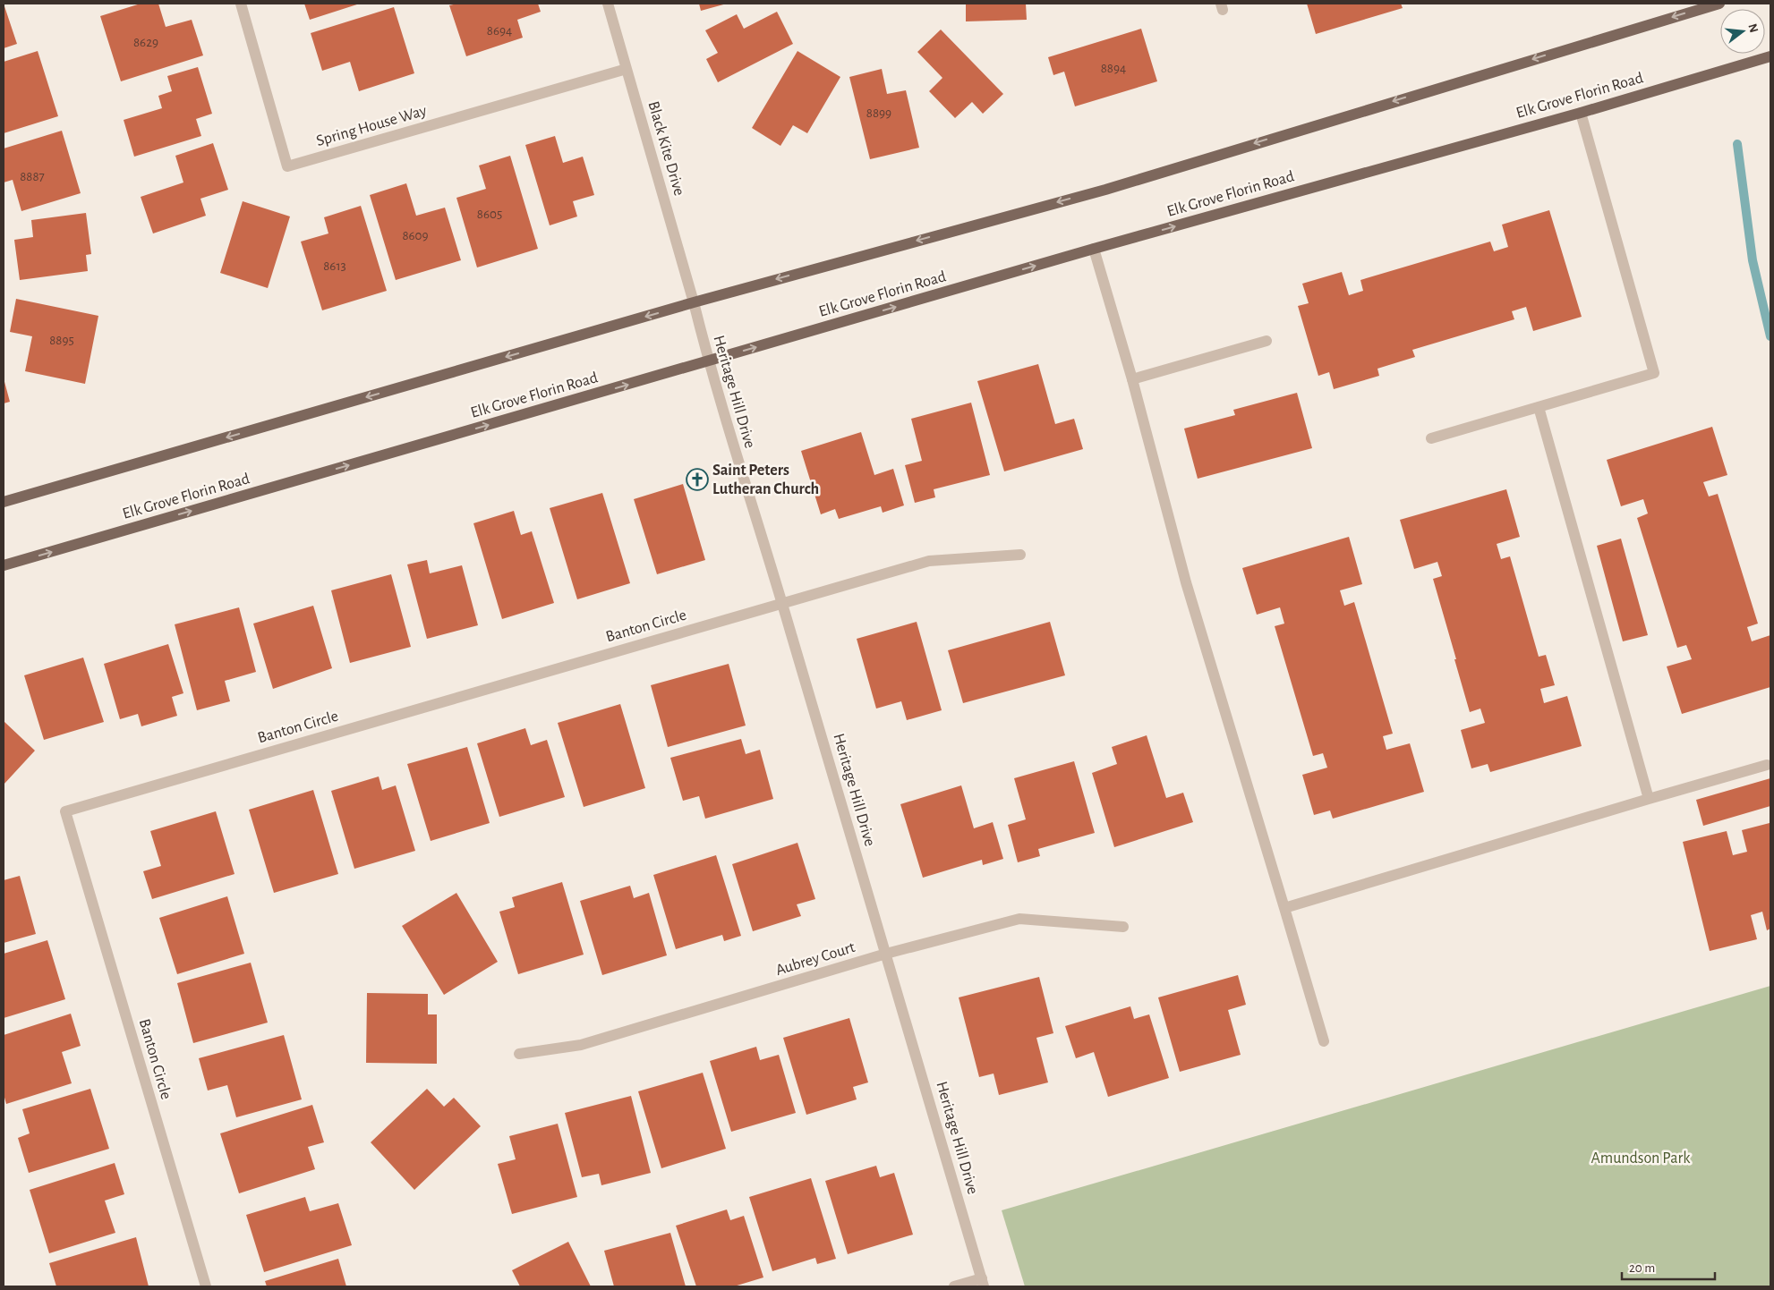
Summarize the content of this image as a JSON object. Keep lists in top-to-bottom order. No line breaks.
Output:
{"streets":{"main road":["Elk Grove Florin Road"],"street":["Spring House Way","Black Kite Drive","Heritage Hill Drive","Banton Circle","Aubrey Court"]},"crossings":[["Elk Grove Florin Road","Heritage Hill Drive"],["Spring House Way","Black Kite Drive"],["Black Kite Drive","Heritage Hill Drive"],["Heritage Hill Drive","Banton Circle"],["Heritage Hill Drive","Aubrey Court"]],"parks":["Amundson Park"],"places":{"church":["Saint Peters Lutheran Church"]},"house_numbers":["8694","8629","8894","8899","8887","8605","8609","8613","8895"],"scale_bar":"20 m","north":"right"}
